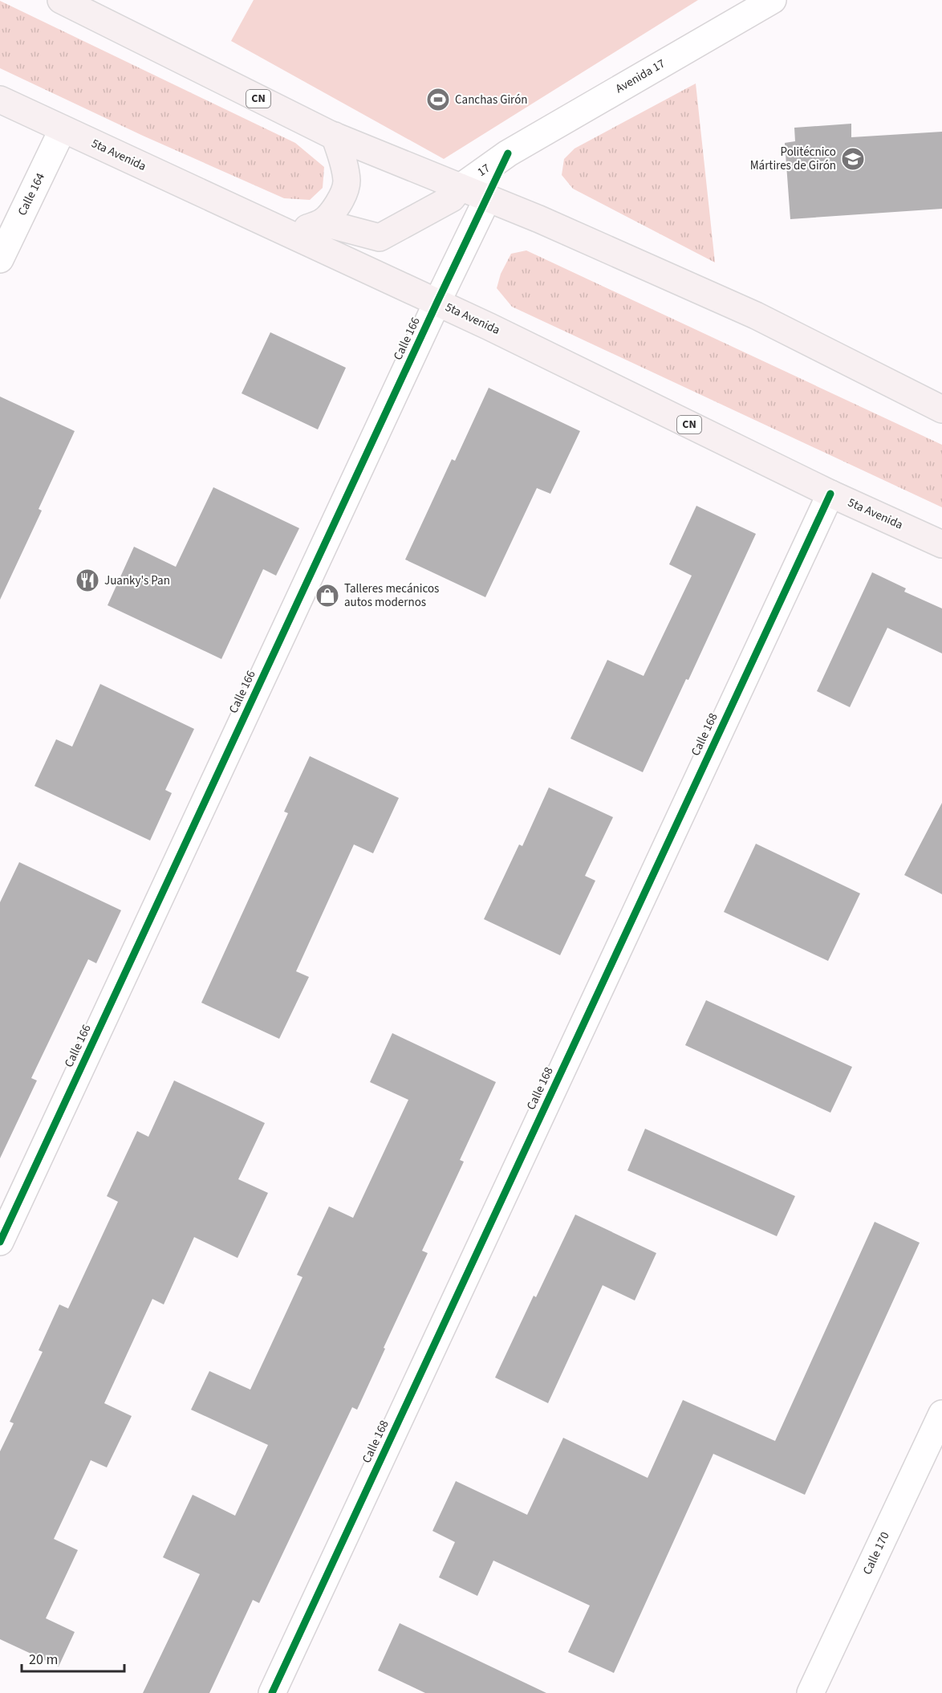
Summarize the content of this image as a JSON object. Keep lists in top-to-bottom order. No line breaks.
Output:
{"streets":{"highway":["CN","5ta Avenida"],"street":["Avenida 17","17","Calle 164","Calle 166","Calle 168","Calle 170"]},"crossings":[["Avenida 17","17"],["Avenida 17","Calle 166"],["CN","17"],["CN","Calle 166"],["5ta Avenida","Calle 164"],["5ta Avenida","Calle 166"],["5ta Avenida","Calle 168"],["17","Calle 166"]],"places":{"sports":["Canchas Girón"],"school or university":["Politécnico Mártires de Girón"],"restaurant":["Juanky's Pan"],"shop":["Talleres mecánicos autos modernos"]},"scale_bar":"20 m"}
